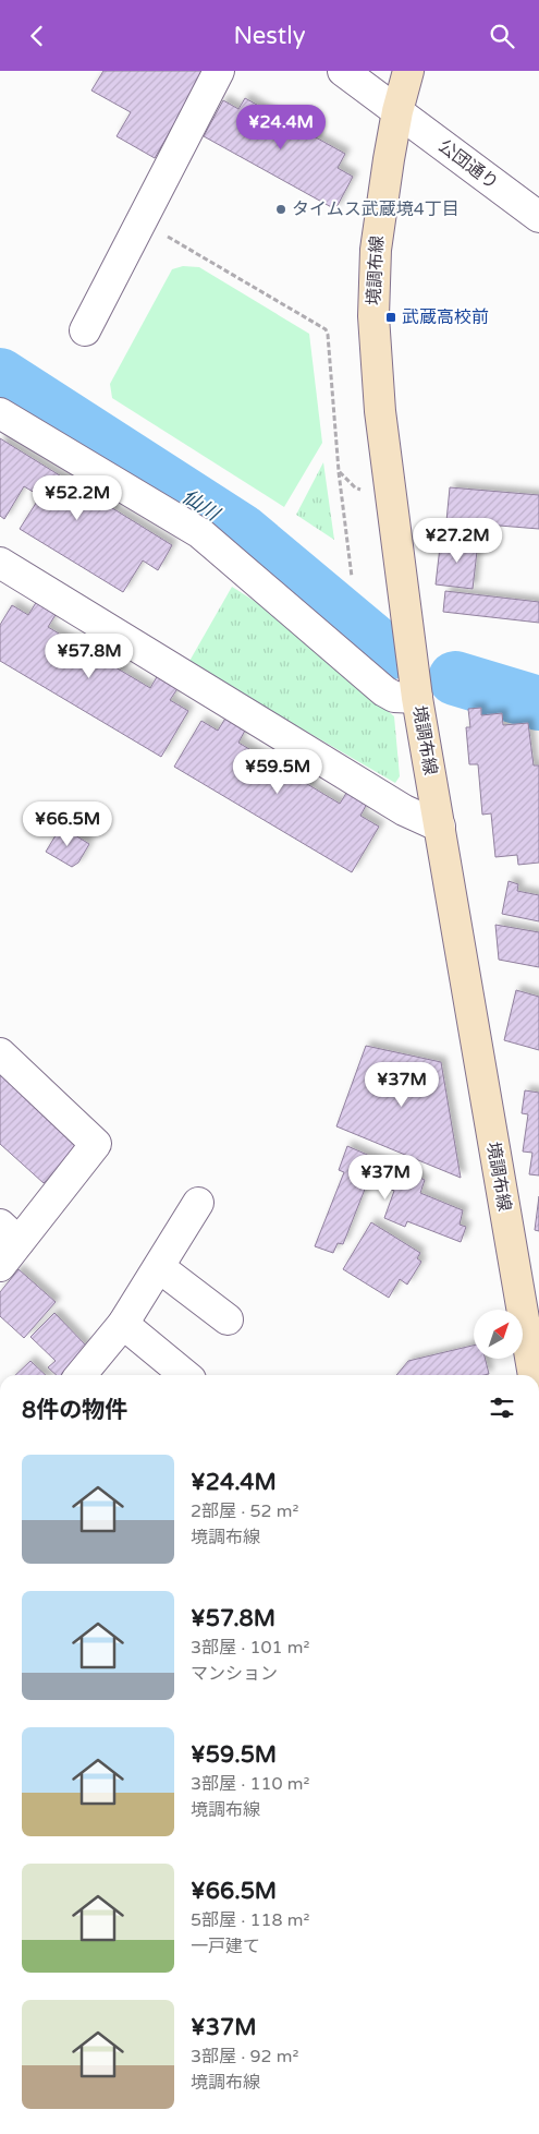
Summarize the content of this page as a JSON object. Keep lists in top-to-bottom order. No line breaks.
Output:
{"streets":{"main road":["境調布線"],"street":["公団通り"]},"crossings":[["公団通り","境調布線"]],"water":["仙川"],"places":{"other":["タイムス武蔵境4丁目"],"transit":["武蔵高校前"]},"north":"top right","page":{"header":"Nestly","price":["¥24.4M","¥52.2M","¥27.2M","¥57.8M","¥59.5M","¥66.5M","¥37M","¥37M"],"heading":"8件の物件","list":[{"name":"¥24.4M","note":"2部屋 · 52 m² · 境調布線"},{"name":"¥57.8M","note":"3部屋 · 101 m² · マンション"},{"name":"¥59.5M","note":"3部屋 · 110 m² · 境調布線"},{"name":"¥66.5M","note":"5部屋 · 118 m² · 一戸建て"},{"name":"¥37M","note":"3部屋 · 92 m² · 境調布線"}]}}
